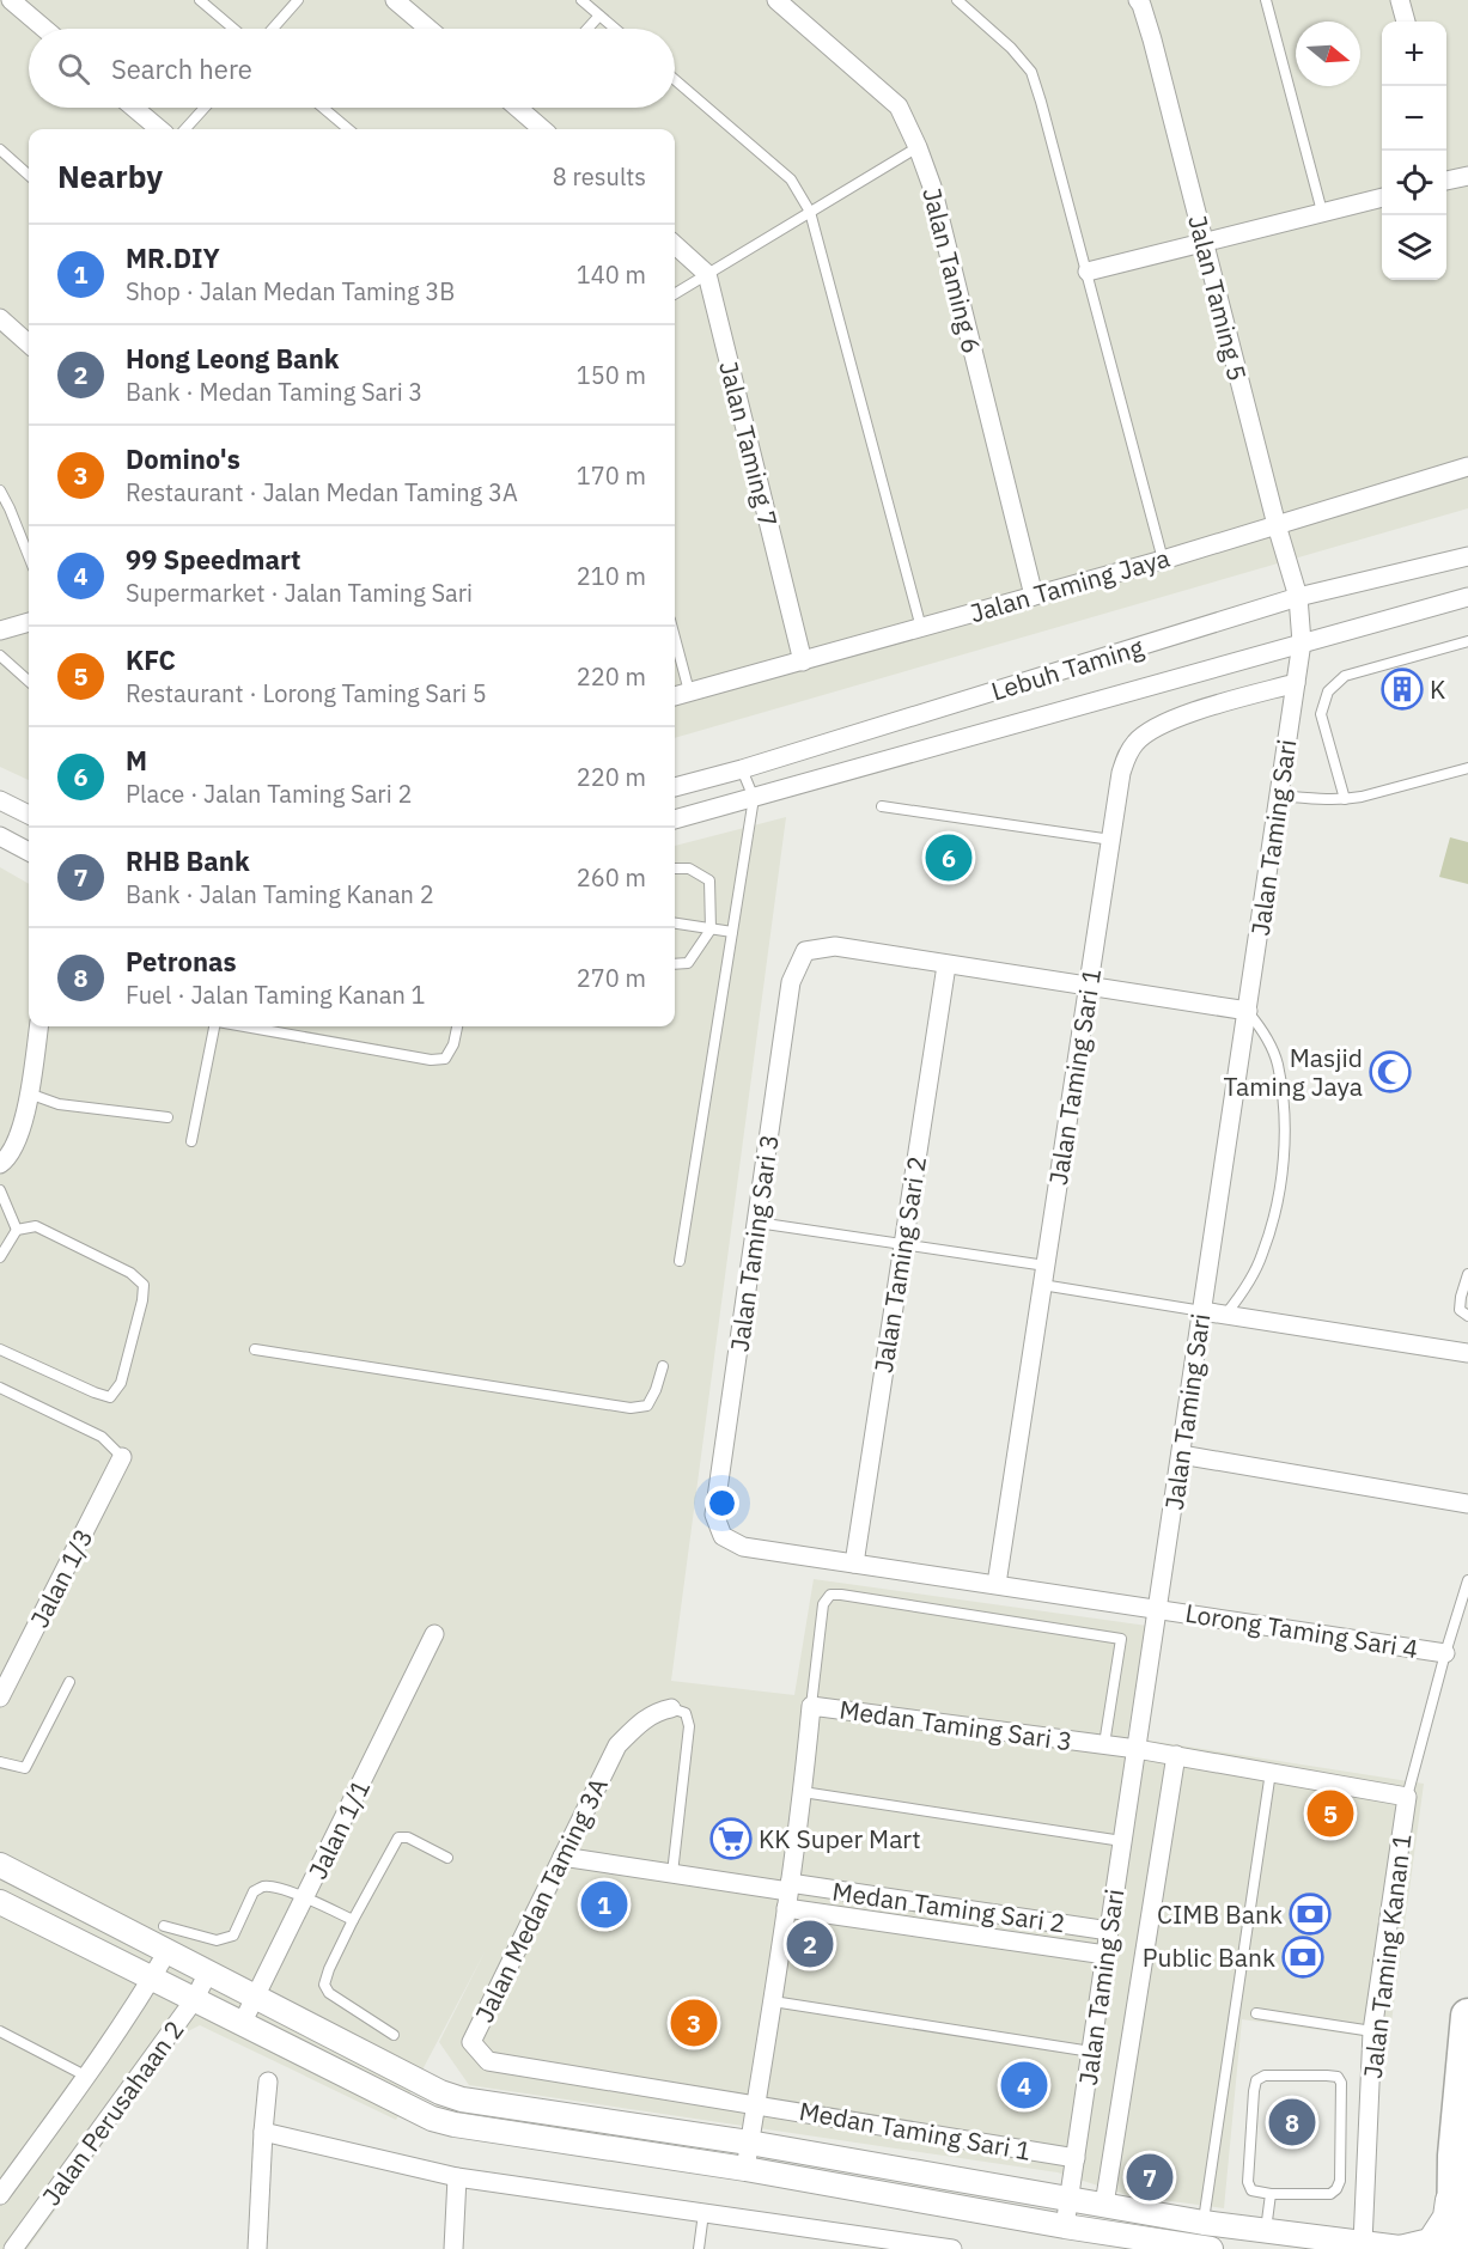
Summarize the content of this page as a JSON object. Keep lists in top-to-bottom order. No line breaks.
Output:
{"streets":{"street":["Jalan Taming 6","Jalan Taming 5","Jalan Taming 7","Jalan Taming Jaya","Lebuh Taming","Jalan Taming Sari","Jalan Taming Sari 1","Jalan Taming Sari 3","Jalan Taming Sari 2","Jalan 1/3","Lorong Taming Sari 4","Medan Taming Sari 3","Jalan 1/1","Jalan Medan Taming 3A","Medan Taming Sari 2","Jalan Taming Kanan 1","Jalan Perusahaan 2","Medan Taming Sari 1"]},"crossings":[["Jalan Taming 6","Jalan Taming Jaya"],["Jalan Taming 5","Jalan Taming Jaya"],["Jalan Taming 5","Lebuh Taming"],["Jalan Taming 5","Jalan Taming Sari"],["Jalan Taming 7","Jalan Taming Jaya"],["Lebuh Taming","Jalan Taming Sari"],["Jalan Taming Sari","Jalan Taming Sari 1"],["Jalan Taming Sari","Lorong Taming Sari 4"],["Jalan Taming Sari","Medan Taming Sari 3"],["Jalan Taming Sari","Medan Taming Sari 2"],["Jalan Taming Sari","Medan Taming Sari 1"],["Jalan Taming Sari 1","Lorong Taming Sari 4"],["Jalan Taming Sari 3","Jalan Taming Sari 2"],["Jalan Taming Sari 3","Lorong Taming Sari 4"],["Jalan Taming Sari 2","Lorong Taming Sari 4"],["Medan Taming Sari 3","Jalan Medan Taming 3A"],["Medan Taming Sari 3","Medan Taming Sari 2"],["Medan Taming Sari 3","Jalan Taming Kanan 1"],["Medan Taming Sari 3","Medan Taming Sari 1"],["Jalan Medan Taming 3A","Medan Taming Sari 1"]],"places":{"building":["K"],"mosque":["Masjid Taming Jaya"],"supermarket":["KK Super Mart"],"bank":["CIMB Bank","Public Bank"]},"north":"right","page":{"map_buttons":["+","−"],"search":"Search here","heading":["Nearby","8 results"],"list":[{"mark":"1","name":"MR.DIY","note":"Shop · Jalan Medan Taming 3B","value":"140 m"},{"mark":"2","name":"Hong Leong Bank","note":"Bank · Medan Taming Sari 3","value":"150 m"},{"mark":"3","name":"Domino's","note":"Restaurant · Jalan Medan Taming 3A","value":"170 m"},{"mark":"4","name":"99 Speedmart","note":"Supermarket · Jalan Taming Sari","value":"210 m"},{"mark":"5","name":"KFC","note":"Restaurant · Lorong Taming Sari 5","value":"220 m"},{"mark":"6","name":"M","note":"Place · Jalan Taming Sari 2","value":"220 m"},{"mark":"7","name":"RHB Bank","note":"Bank · Jalan Taming Kanan 2","value":"260 m"},{"mark":"8","name":"Petronas","note":"Fuel · Jalan Taming Kanan 1","value":"270 m"}],"pins":["6","5","1","2","3","4","8","7"]}}
